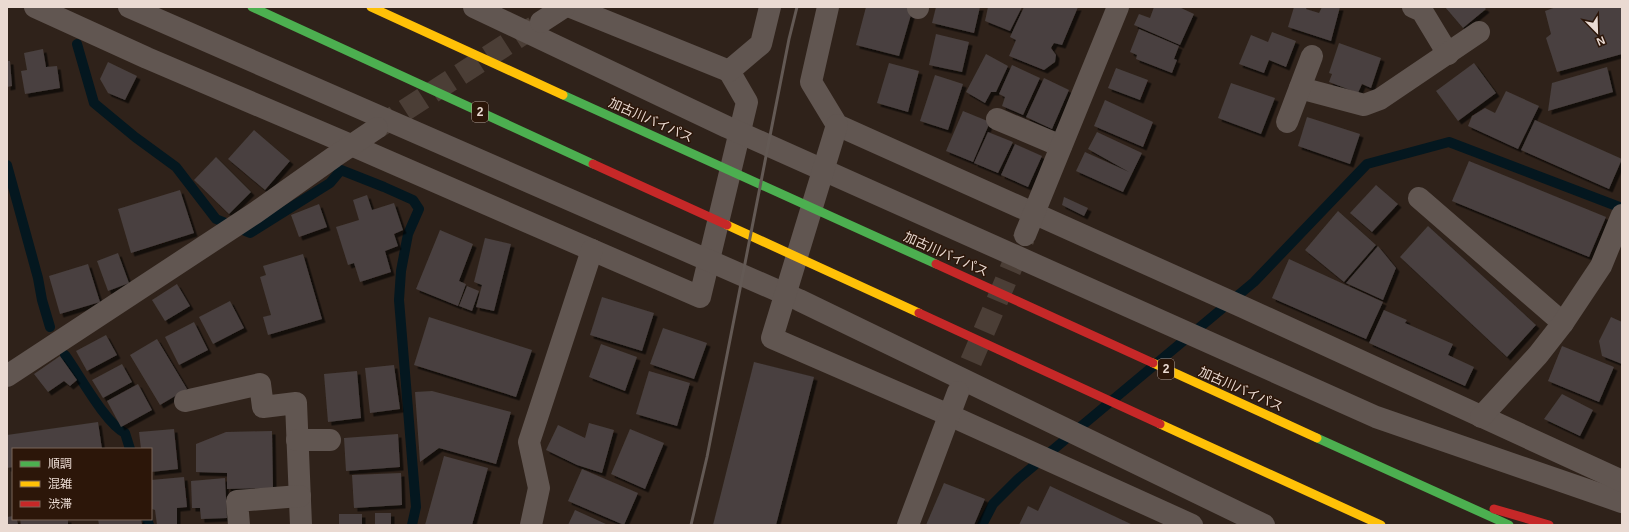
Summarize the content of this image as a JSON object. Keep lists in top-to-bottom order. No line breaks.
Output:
{"streets":{"highway":["2","加古川バイパス"]},"legend":["順調","混雑","渋滞"],"north":"bottom right"}
